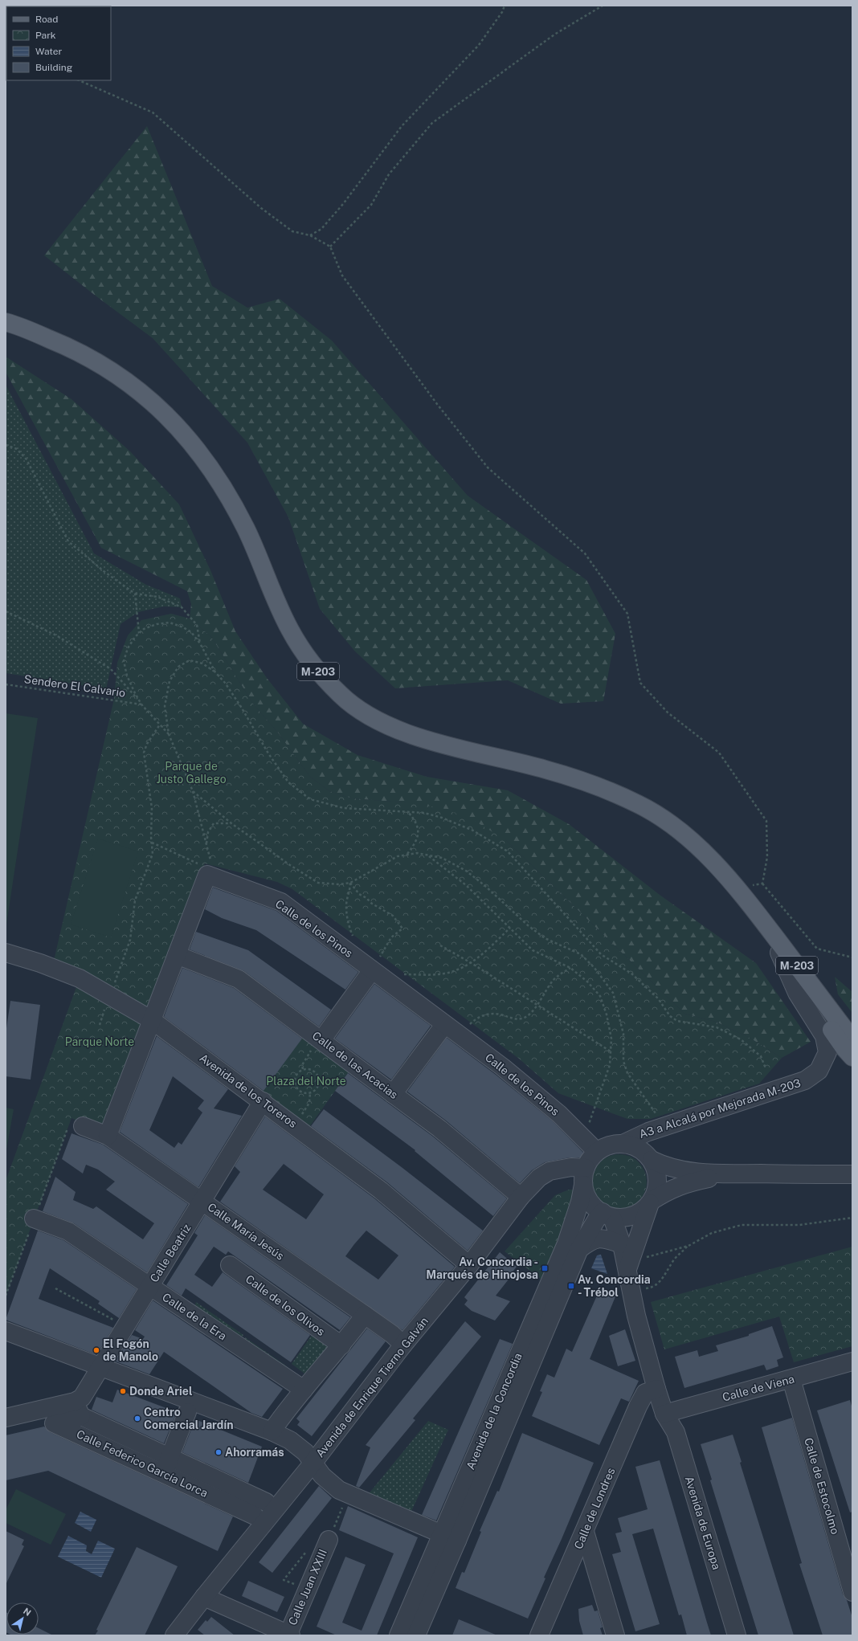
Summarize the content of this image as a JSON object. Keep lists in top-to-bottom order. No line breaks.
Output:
{"streets":{"main road":["M-203"],"street":["Calle de los Pinos","Calle de las Acacias","Avenida de los Toreros","A3 a Alcalá por Mejorada M-203","Calle María Jesús","Calle Beatriz","Calle de los Olivos","Calle de la Era","Avenida de Enrique Tierno Galván","Calle de Viena","Avenida de la Concordia","Calle Federico García Lorca","Calle de Estocolmo","Calle de Londres","Avenida de Europa","Calle Juan XXIII"],"path":["Sendero El Calvario"]},"crossings":[["M-203","A3 a Alcalá por Mejorada M-203"],["Calle de los Pinos","Calle de las Acacias"],["Calle de los Pinos","Avenida de los Toreros"],["Calle de los Pinos","A3 a Alcalá por Mejorada M-203"],["Calle de los Pinos","Calle María Jesús"],["Calle de los Pinos","Avenida de Enrique Tierno Galván"],["Calle de los Pinos","Avenida de la Concordia"],["Calle de los Pinos","Avenida de Europa"],["Calle de las Acacias","Avenida de Enrique Tierno Galván"],["Avenida de los Toreros","Calle Beatriz"],["Avenida de los Toreros","Avenida de Enrique Tierno Galván"],["A3 a Alcalá por Mejorada M-203","Avenida de Enrique Tierno Galván"],["A3 a Alcalá por Mejorada M-203","Avenida de la Concordia"],["A3 a Alcalá por Mejorada M-203","Avenida de Europa"],["Calle María Jesús","Calle Beatriz"],["Calle María Jesús","Avenida de Enrique Tierno Galván"],["Calle Beatriz","Calle de la Era"],["Calle Beatriz","Calle Federico García Lorca"],["Avenida de Enrique Tierno Galván","Avenida de la Concordia"],["Avenida de Enrique Tierno Galván","Avenida de Europa"],["Calle de Viena","Calle de Estocolmo"],["Calle de Viena","Avenida de Europa"],["Avenida de la Concordia","Avenida de Europa"],["Calle de Londres","Avenida de Europa"]],"parks":["Parque de Justo Gallego","Parque Norte","Plaza del Norte"],"places":{"transit":["Av. Concordia - Marqués de Hinojosa","Av. Concordia - Trébol"],"other":["El Fogón de Manolo","Donde Ariel","Centro Comercial Jardín","Ahorramás"]},"legend":["Road","Park","Water","Building"],"north":"top right"}
